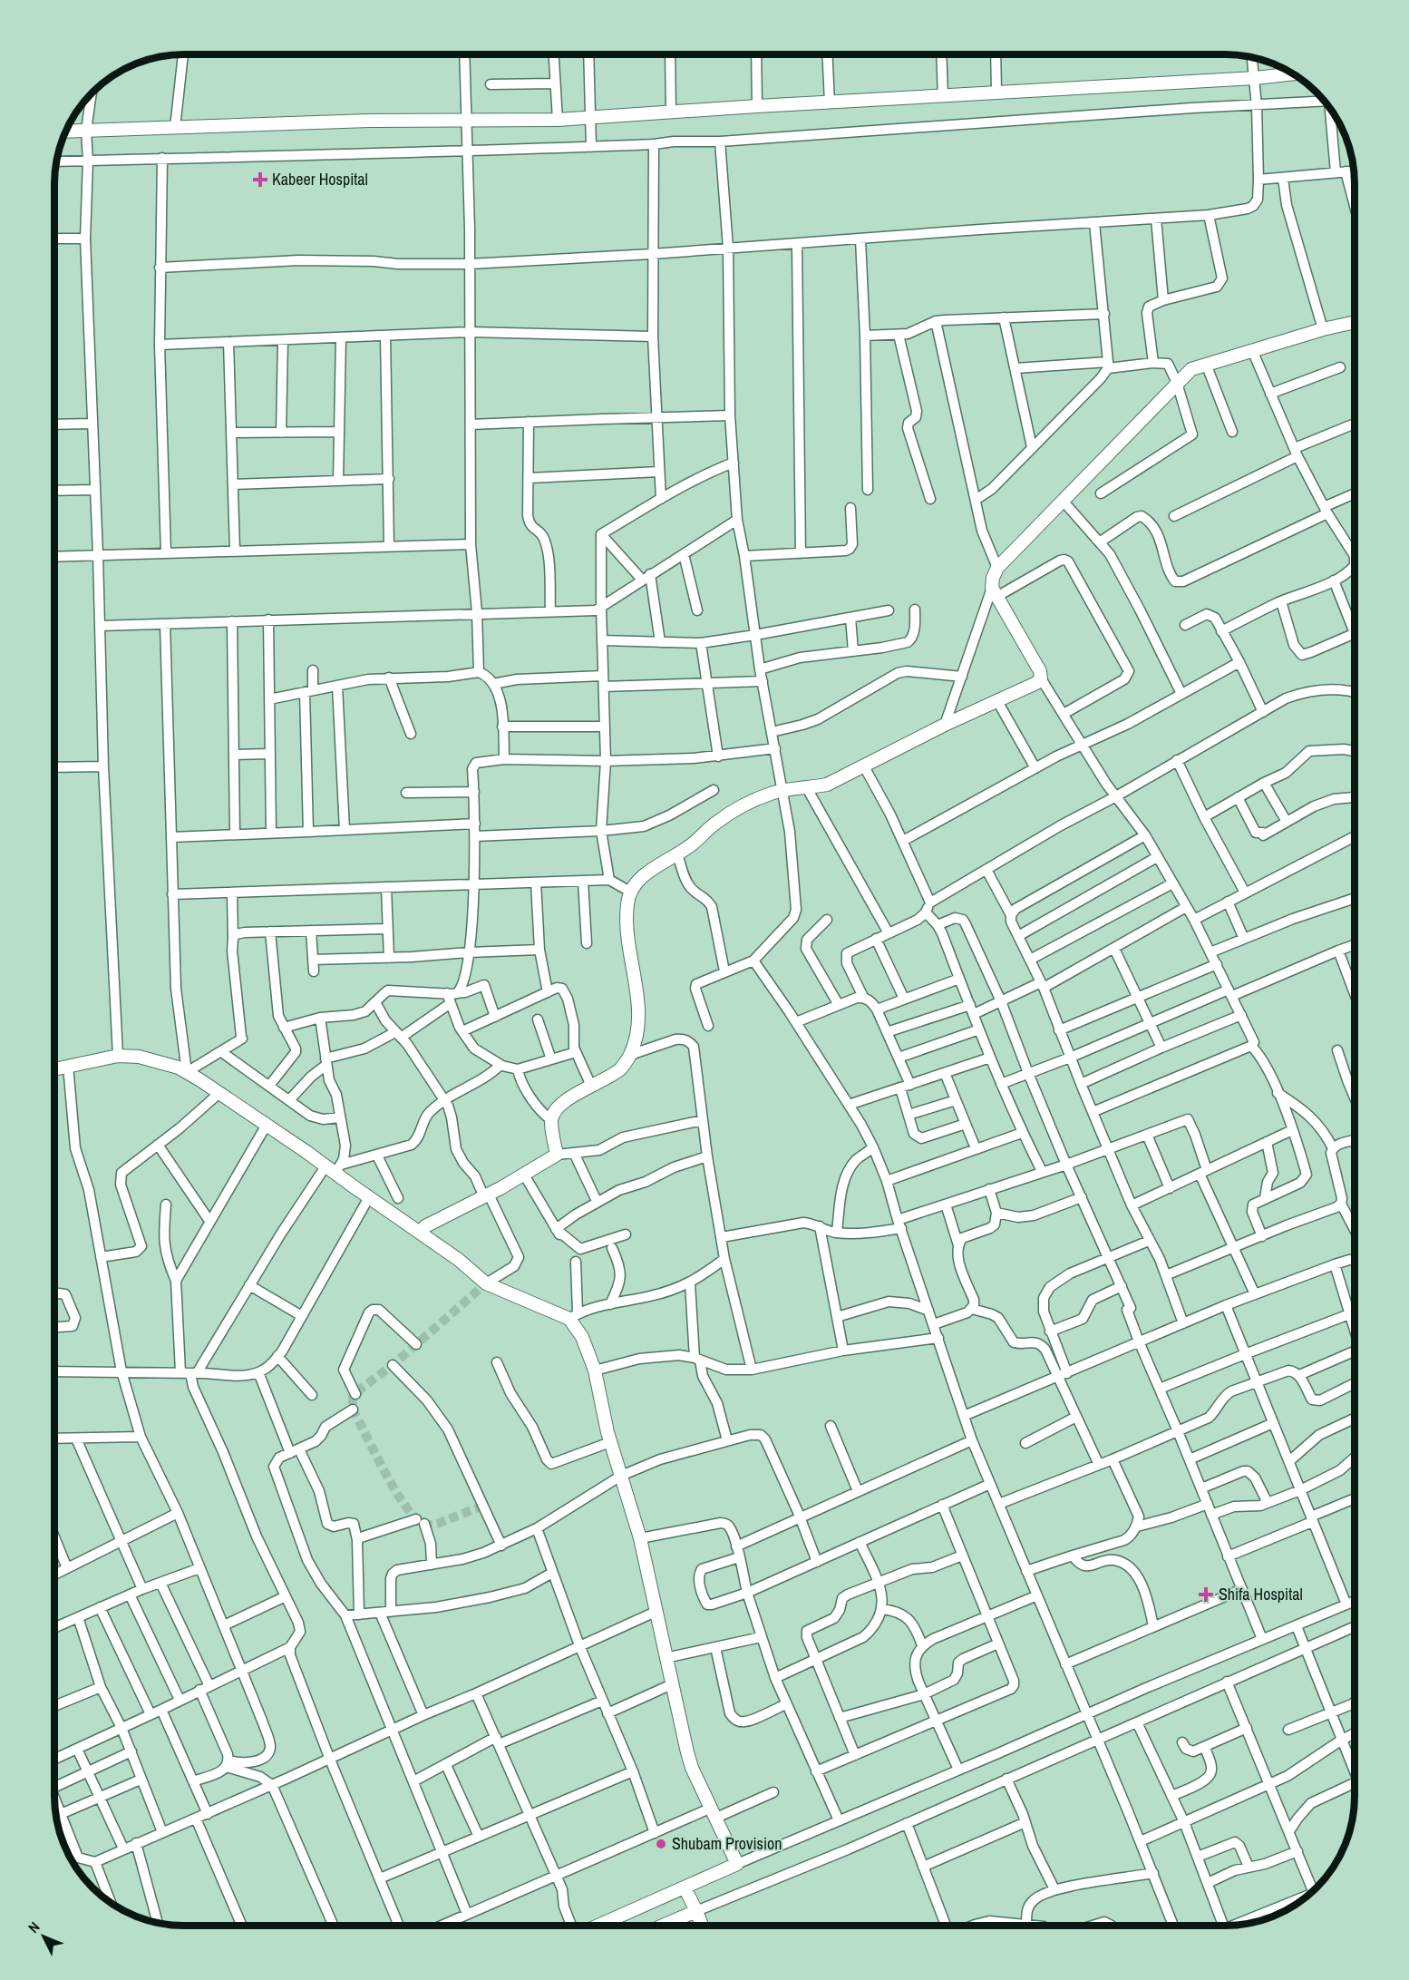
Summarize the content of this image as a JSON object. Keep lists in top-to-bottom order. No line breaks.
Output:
{"places":{"health":["Kabeer Hospital","Shifa Hospital"],"other":["Shubam Provision"]},"north":"top left"}
